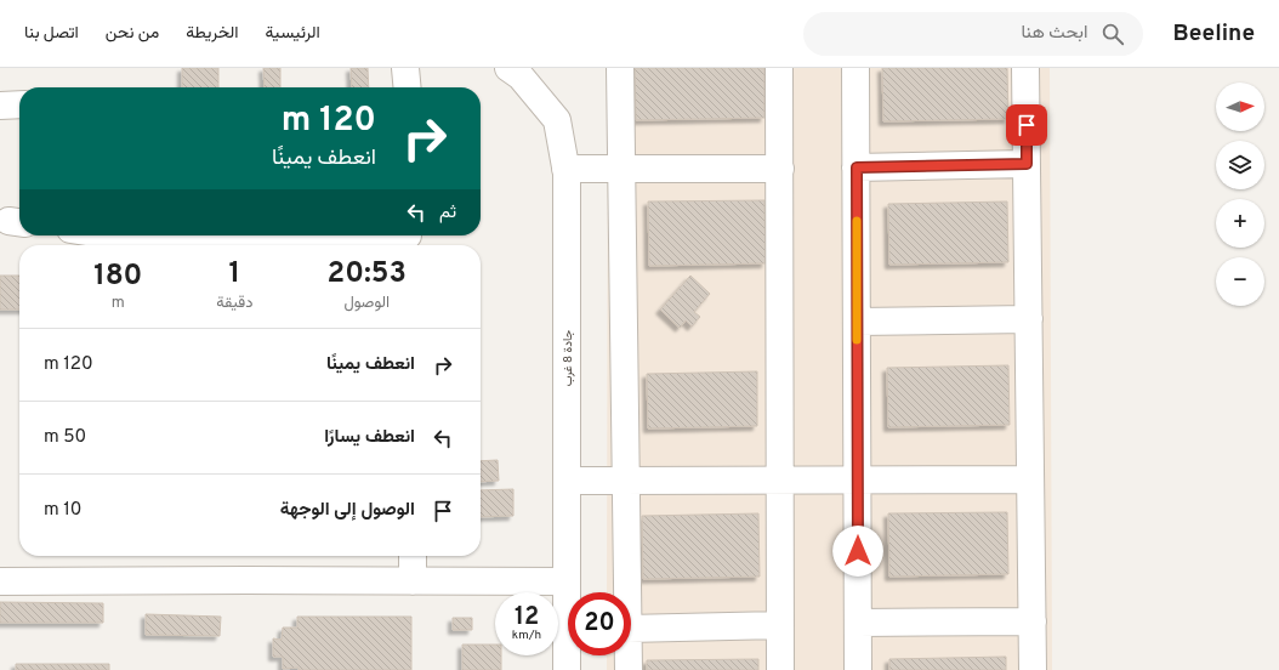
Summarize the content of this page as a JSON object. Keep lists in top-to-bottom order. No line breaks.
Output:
{"streets":{"street":["جادة 8 غرب"]},"north":"right","page":{"header":"Beeline","search":"ابحث هنا","nav":["الرئيسية","الخريطة","من نحن","اتصل بنا"],"map_buttons":["+","−"],"turn":["120 m","انعطف يمينًا"],"then":"ثم","eta":["20:53","الوصول","1","دقيقة","180","m"],"list":[{"name":"انعطف يمينًا","value":"120 m"},{"name":"انعطف يسارًا","value":"50 m"},{"name":"الوصول إلى الوجهة","value":"10 m"}],"speed":"12 km/h","limit":"20"}}
